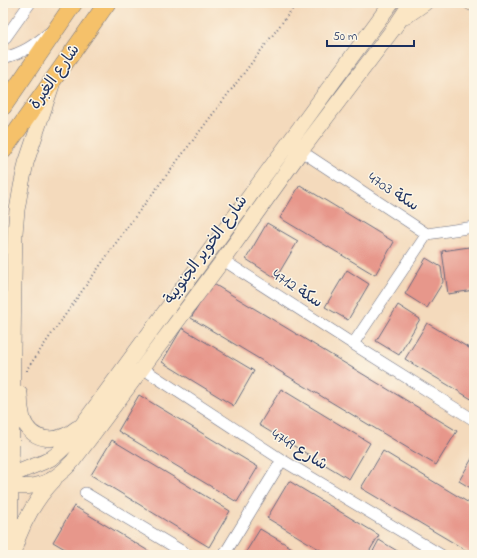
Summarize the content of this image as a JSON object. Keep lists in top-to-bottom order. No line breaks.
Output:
{"streets":{"main road":["شارع الغبرة"],"street":["4703 سكة","شارع الخوير الجنوبية","سكة 4712","4749 شارع"]},"crossings":[["4703 سكة","شارع الخوير الجنوبية"],["شارع الخوير الجنوبية","سكة 4712"],["شارع الخوير الجنوبية","4749 شارع"]],"scale_bar":"50 m"}
